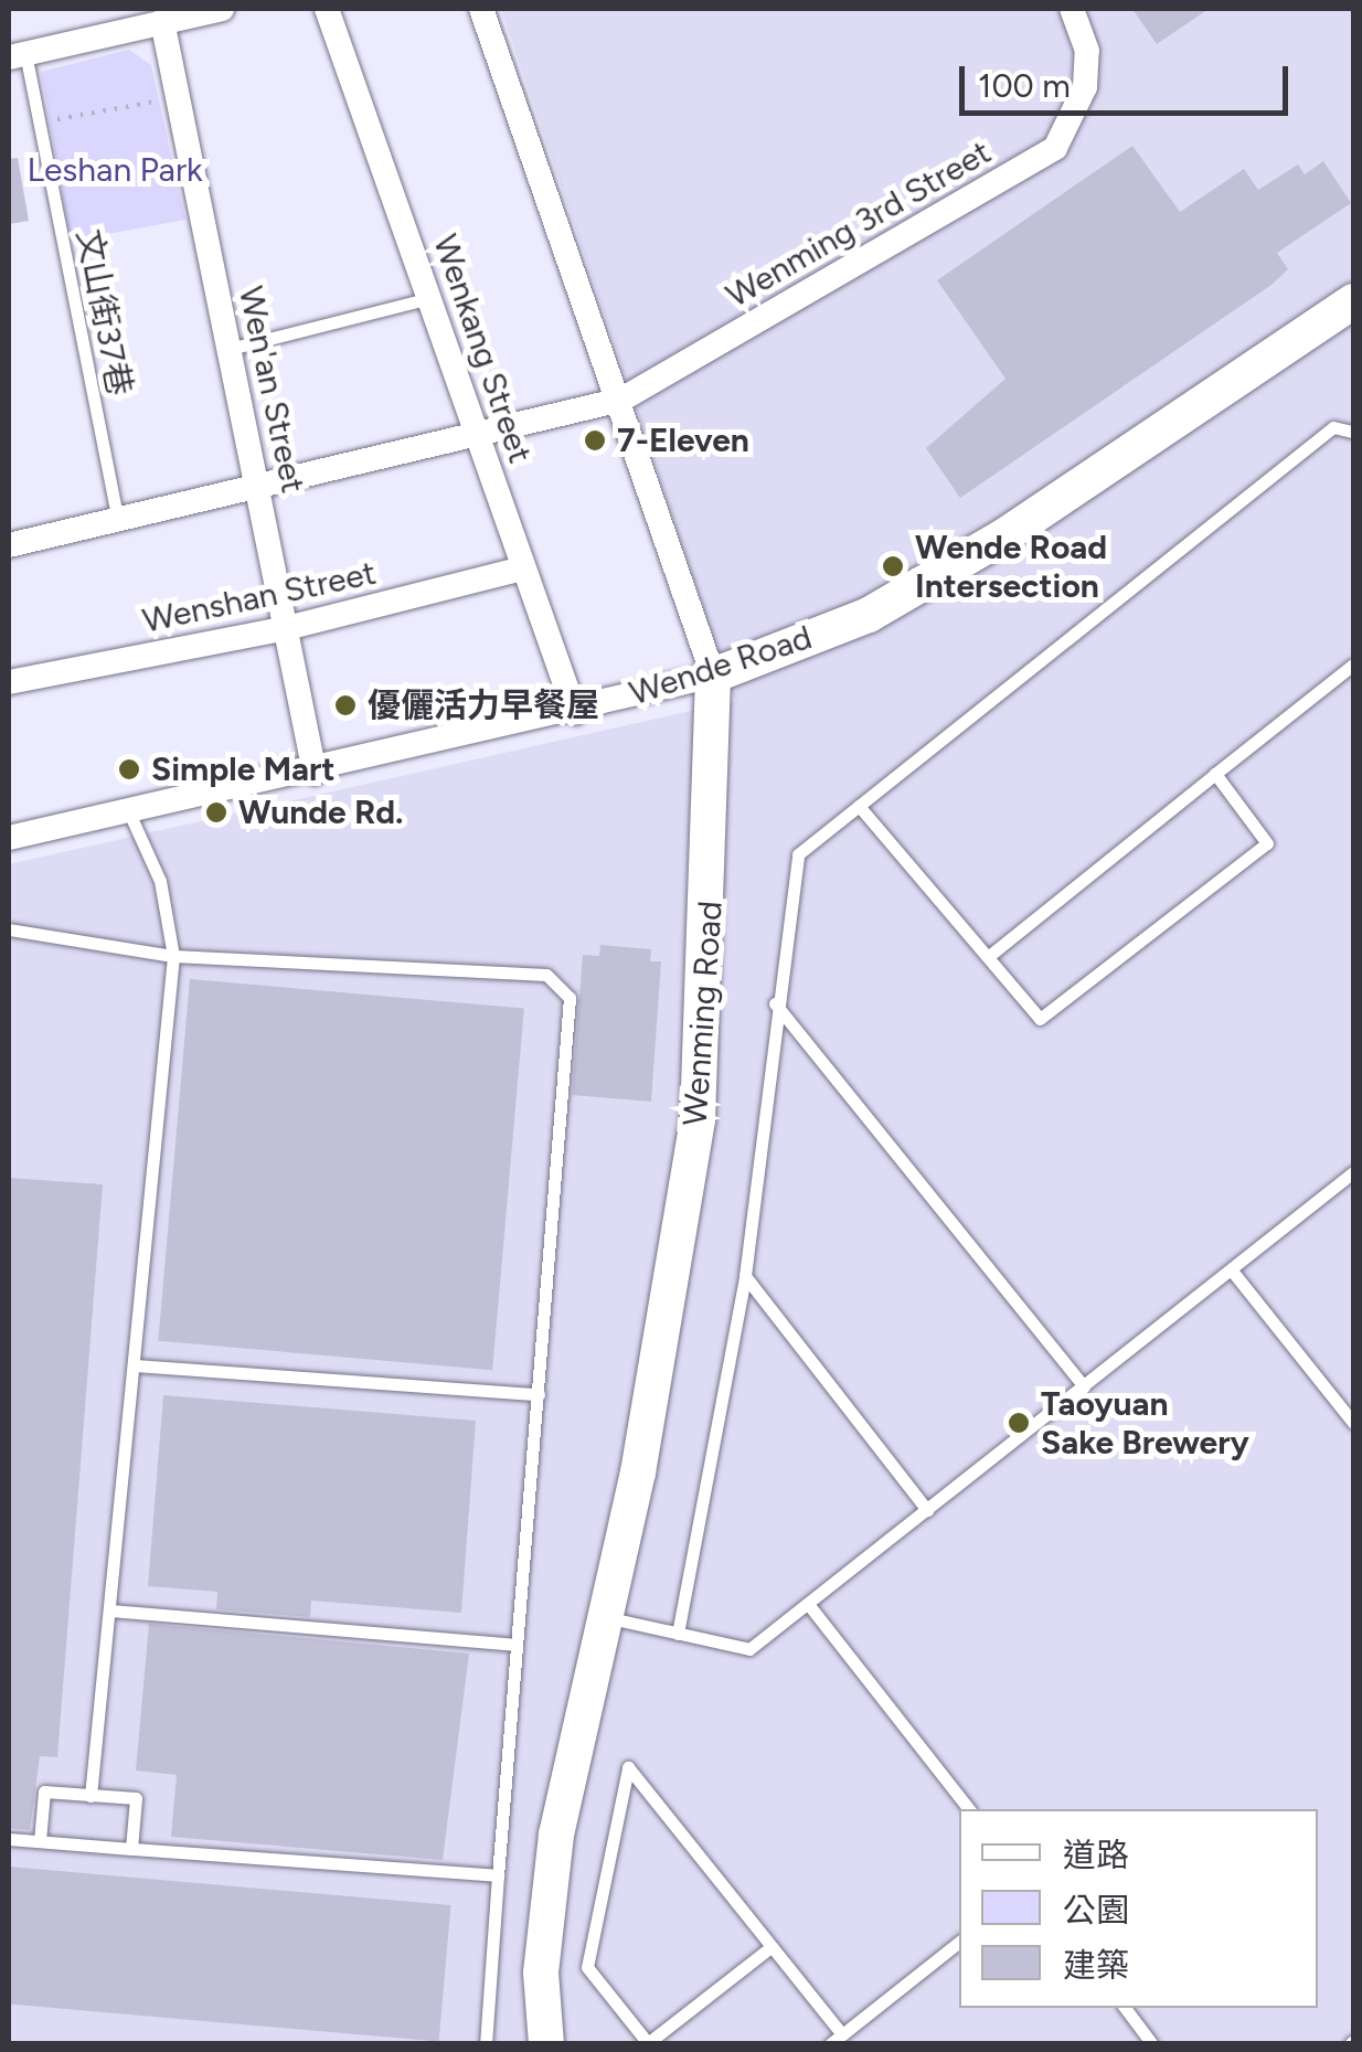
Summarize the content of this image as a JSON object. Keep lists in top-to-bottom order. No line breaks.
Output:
{"streets":{"street":["Wenming 3rd Street","Wenkang Street","Wen'an Street","Wenshan Street","Wende Road","Wenming Road"],"lane":["文山街37巷"]},"crossings":[["Wenming 3rd Street","Wenming Road"],["Wenkang Street","Wenshan Street"],["Wenkang Street","Wende Road"],["Wen'an Street","Wenshan Street"],["Wen'an Street","Wende Road"],["Wende Road","Wenming Road"]],"parks":["Leshan Park"],"places":["7-Eleven","Wende Road Intersection","優儷活力早餐屋","Simple Mart","Wunde Rd.","Taoyuan Sake Brewery"],"legend":["道路","公園","建築"],"scale_bar":"100 m"}
